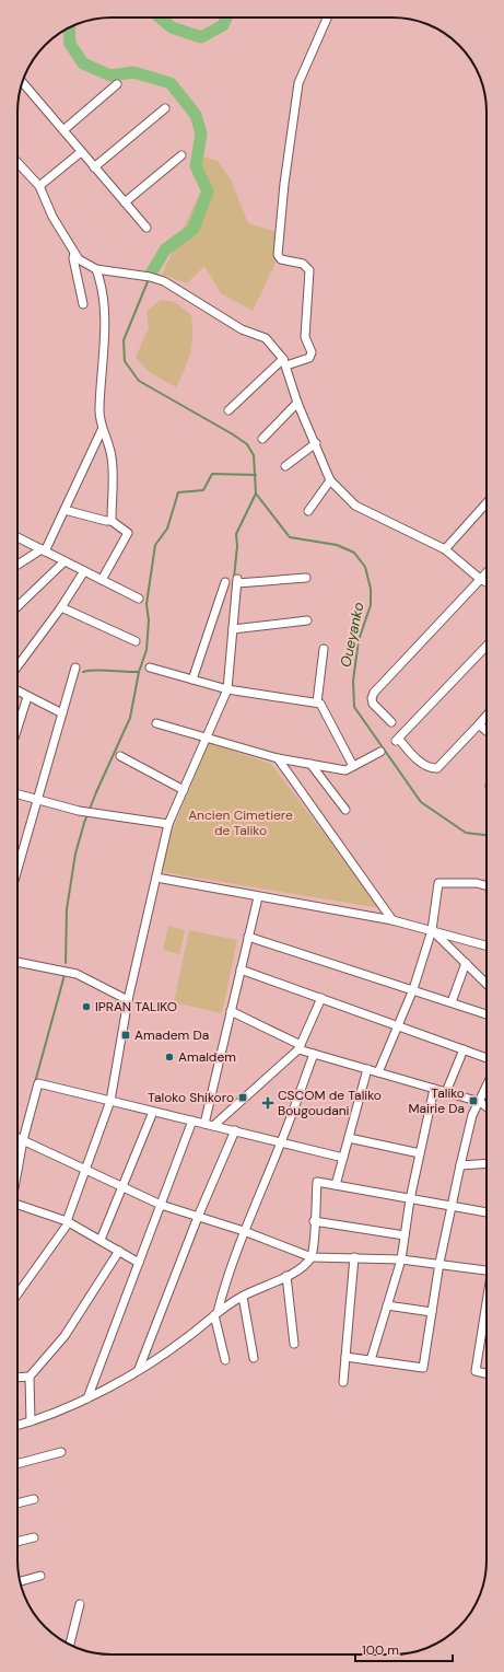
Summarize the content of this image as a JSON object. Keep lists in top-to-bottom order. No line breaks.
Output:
{"water":["Oueyanko"],"parks":["Ancien Cimetiere de Taliko"],"places":{"other":["IPRAN TALIKO","Amaldem"],"transit":["Amadem Da","Taloko Shikoro","Taliko Mairie Da"],"health":["CSCOM de Taliko Bougoudani"]},"scale_bar":"100 m"}
